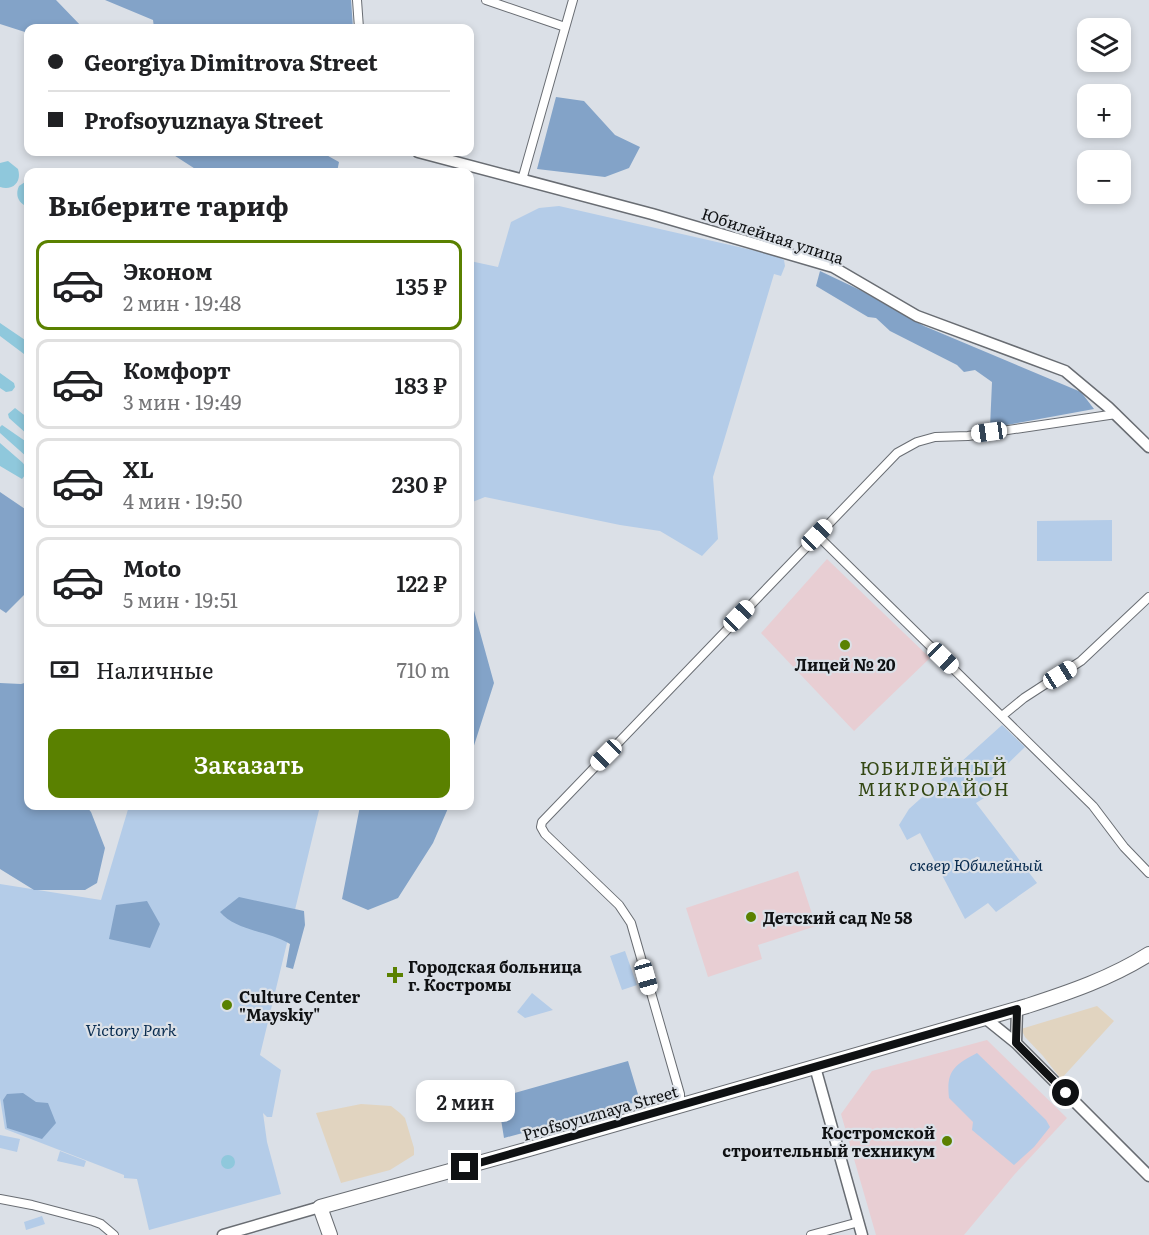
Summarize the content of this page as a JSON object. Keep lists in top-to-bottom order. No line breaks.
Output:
{"streets":{"highway":["Profsoyuznaya Street"],"street":["Юбилейная улица"]},"districts":["ЮБИЛЕЙНЫЙ МИКРОРАЙОН"],"parks":["сквер Юбилейный","Victory Park"],"places":{"other":["Лицей № 20","Детский сад № 58","Culture Center \"Mayskiy\"","Костромской строительный техникум"],"health":["Городская больница г. Костромы"]},"page":{"map_buttons":["+","−"],"banner":["Georgiya Dimitrova Street","Profsoyuznaya Street"],"heading":"Выберите тариф","list":[{"name":"Эконом","note":"2 мин · 19:48","value":"135 ₽"},{"name":"Комфорт","note":"3 мин · 19:49","value":"183 ₽"},{"name":"XL","note":"4 мин · 19:50","value":"230 ₽"},{"name":"Moto","note":"5 мин · 19:51","value":"122 ₽"}],"pay":["Наличные","710 m"],"buttons":"Заказать","bubble":"2 мин"}}
